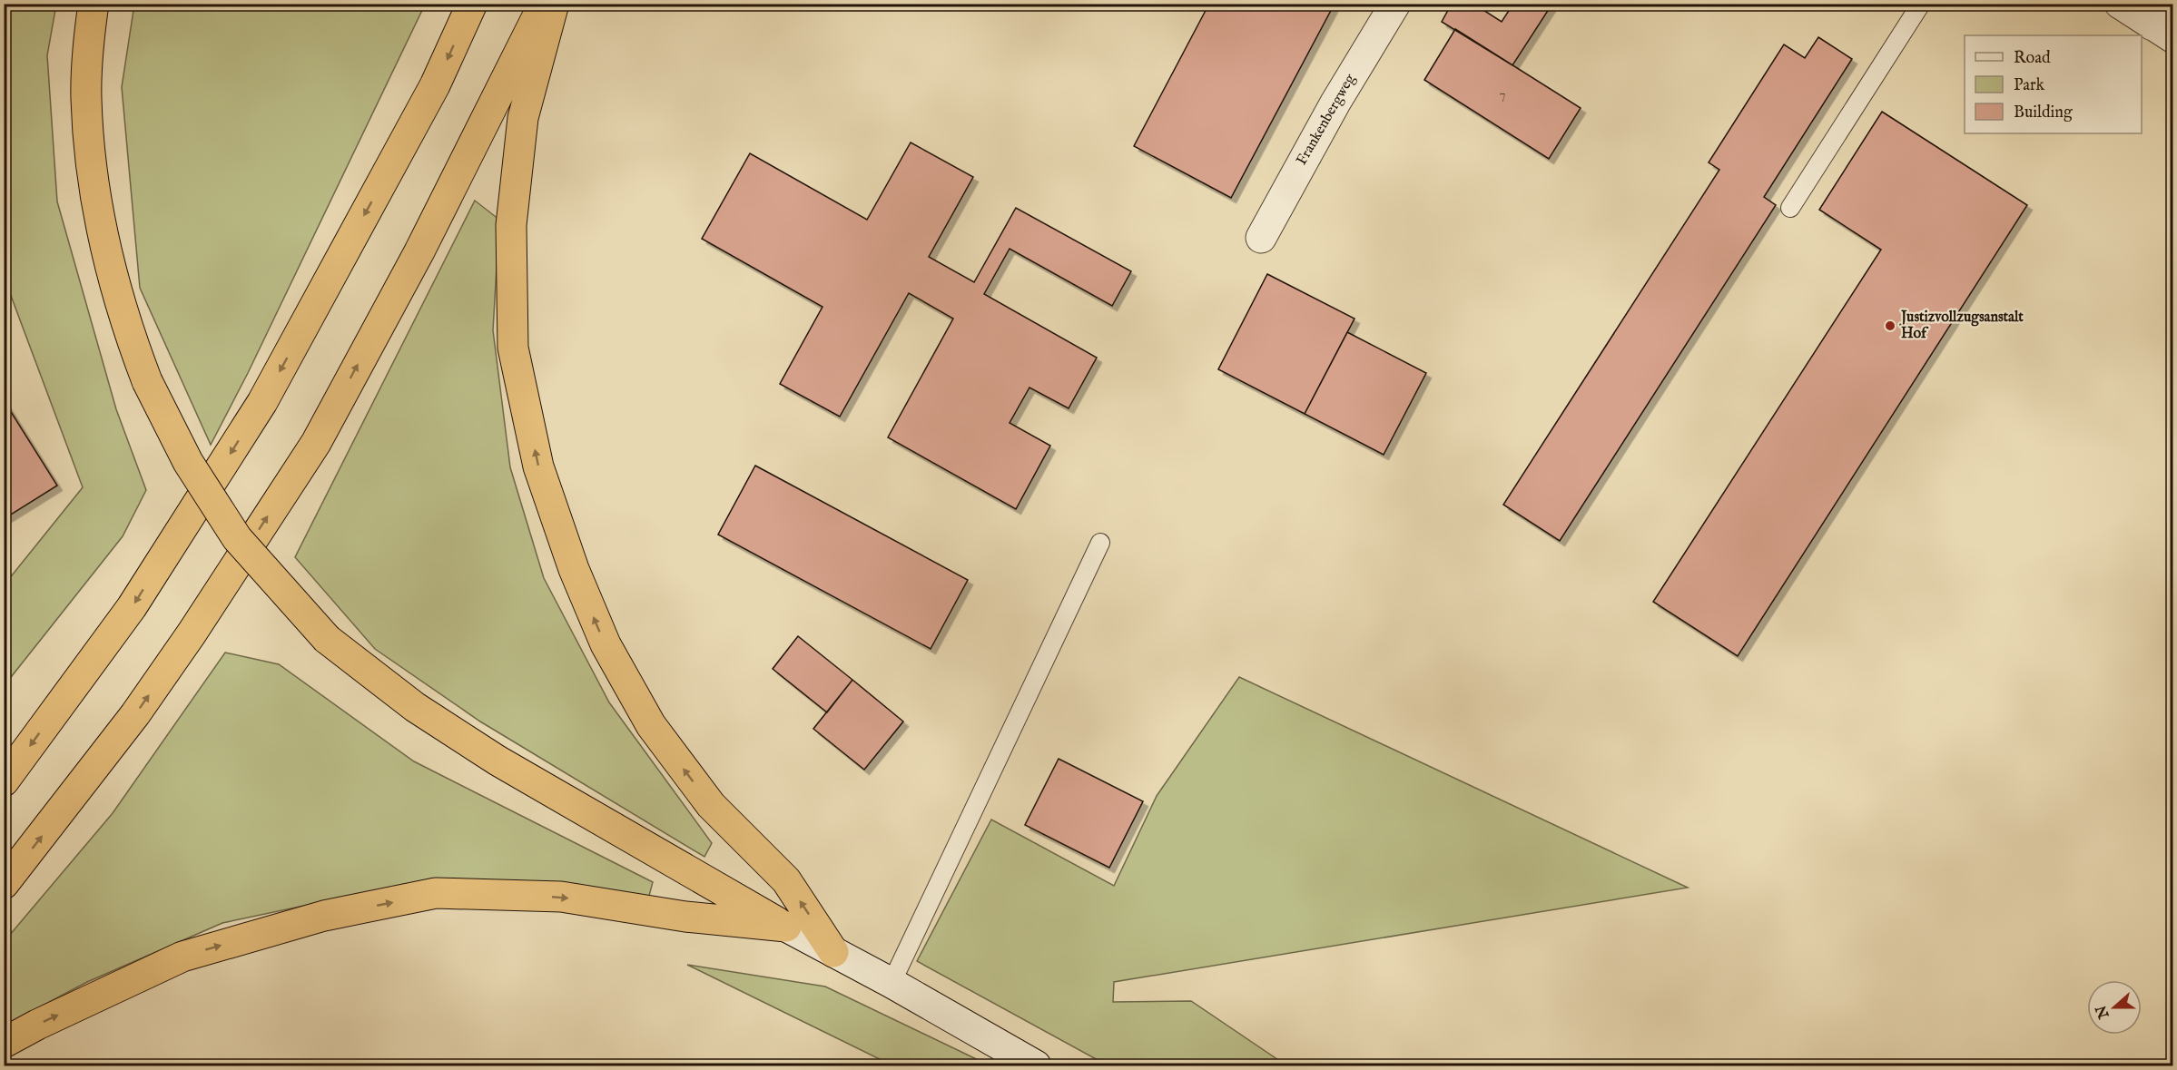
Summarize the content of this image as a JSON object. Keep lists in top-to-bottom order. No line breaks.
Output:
{"streets":{"street":["Frankenbergweg"]},"places":["Justizvollzugsanstalt Hof"],"house_numbers":["7"],"legend":["Road","Park","Building"],"north":"left"}
